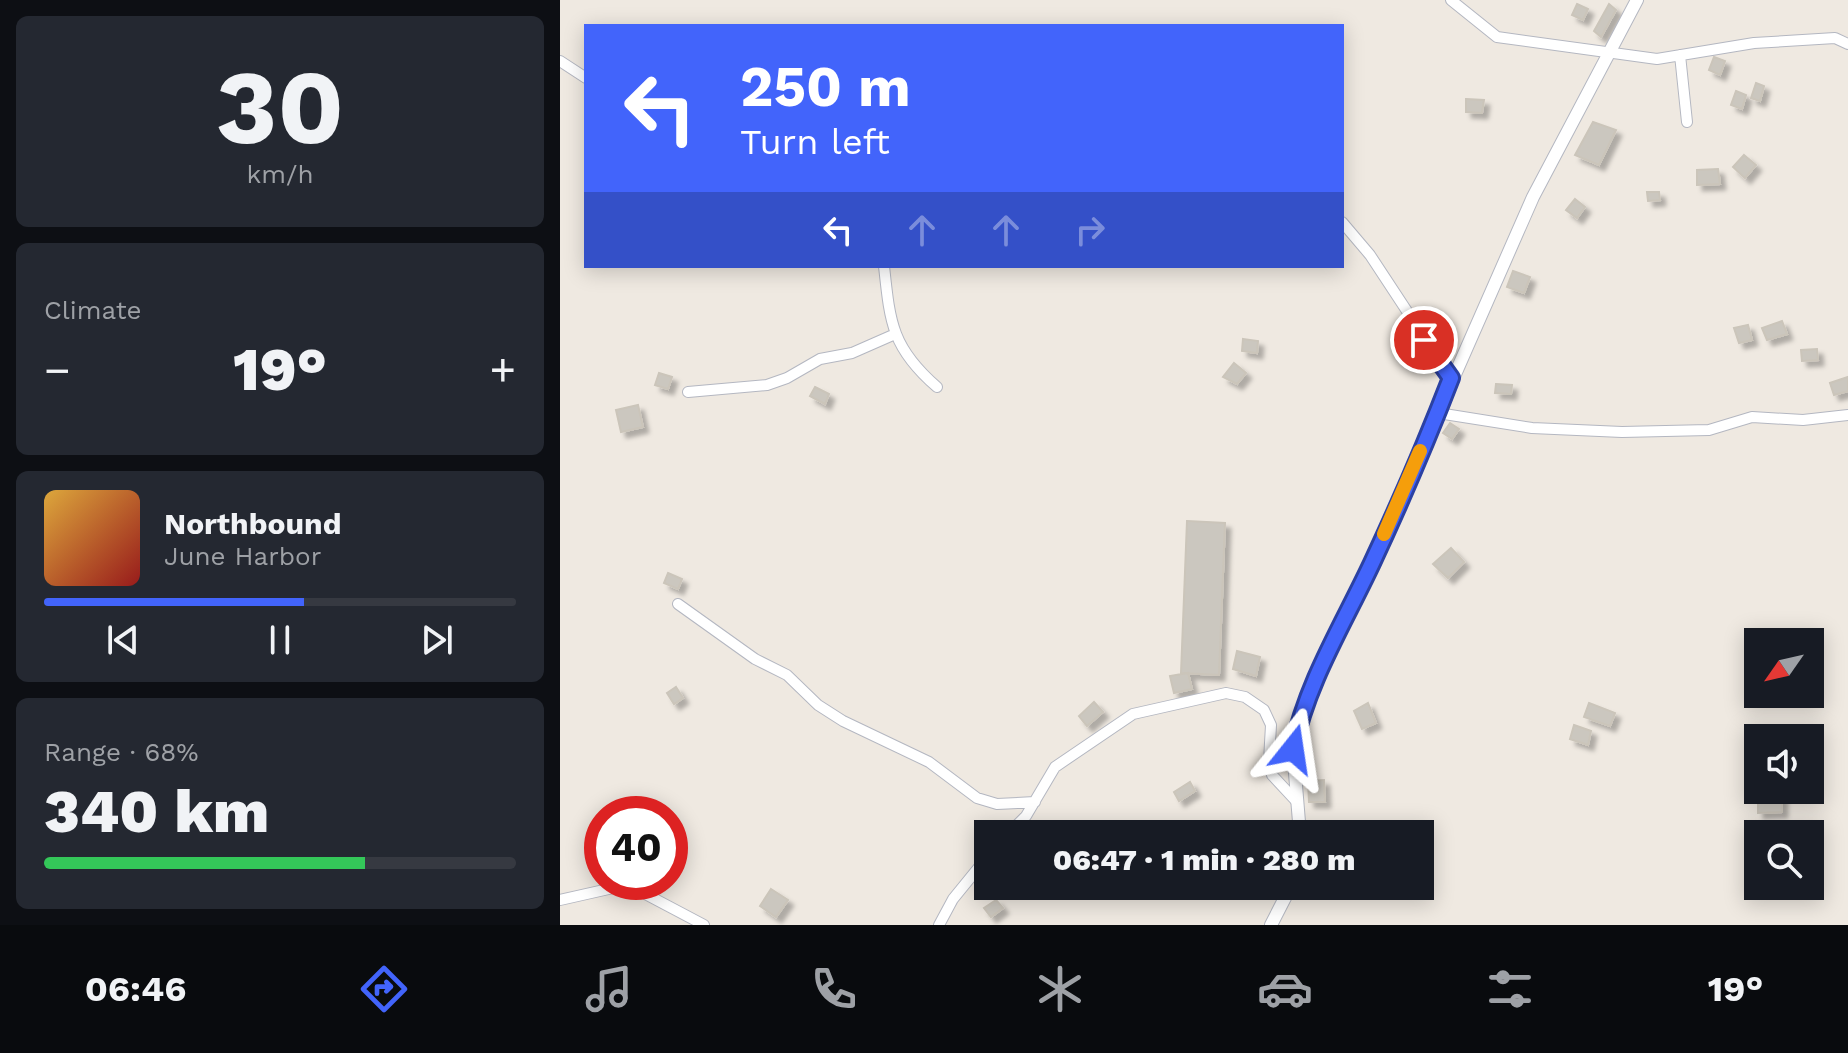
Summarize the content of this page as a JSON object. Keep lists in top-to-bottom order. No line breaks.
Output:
{"north":"bottom left","page":{"tile":[["30","km/h"],"Climate",["Range · 68%","340 km"]],"turn":["250 m","Turn left"],"heat":["−","19°","+"],"song":["Northbound","June Harbor"],"limit":"40","trip":"06:47 · 1 min · 280 m","tabs":["06:46","19°"]}}
